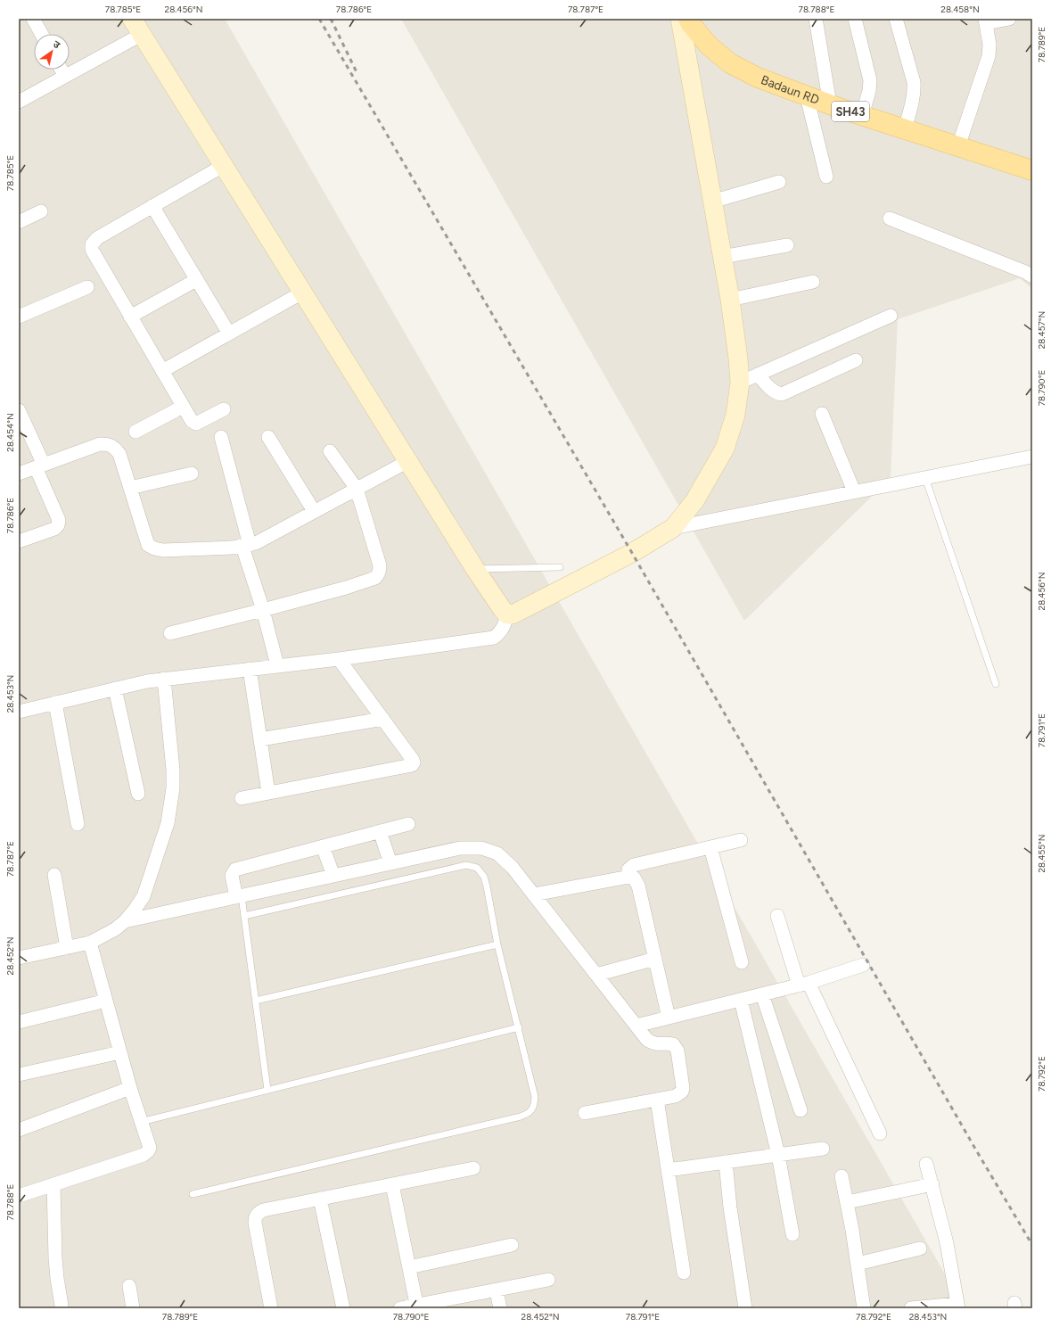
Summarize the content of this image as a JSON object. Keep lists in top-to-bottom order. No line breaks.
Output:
{"streets":{"main road":["Badaun RD","SH43"]},"north":"top right","coordinates":["78.785°E","28.456°N","78.786°E","78.787°E","78.788°E","28.458°N","78.789°E","28.457°N","78.790°E","28.454°N","28.453°N","78.791°E","28.455°N","28.452°N","78.792°E"]}
